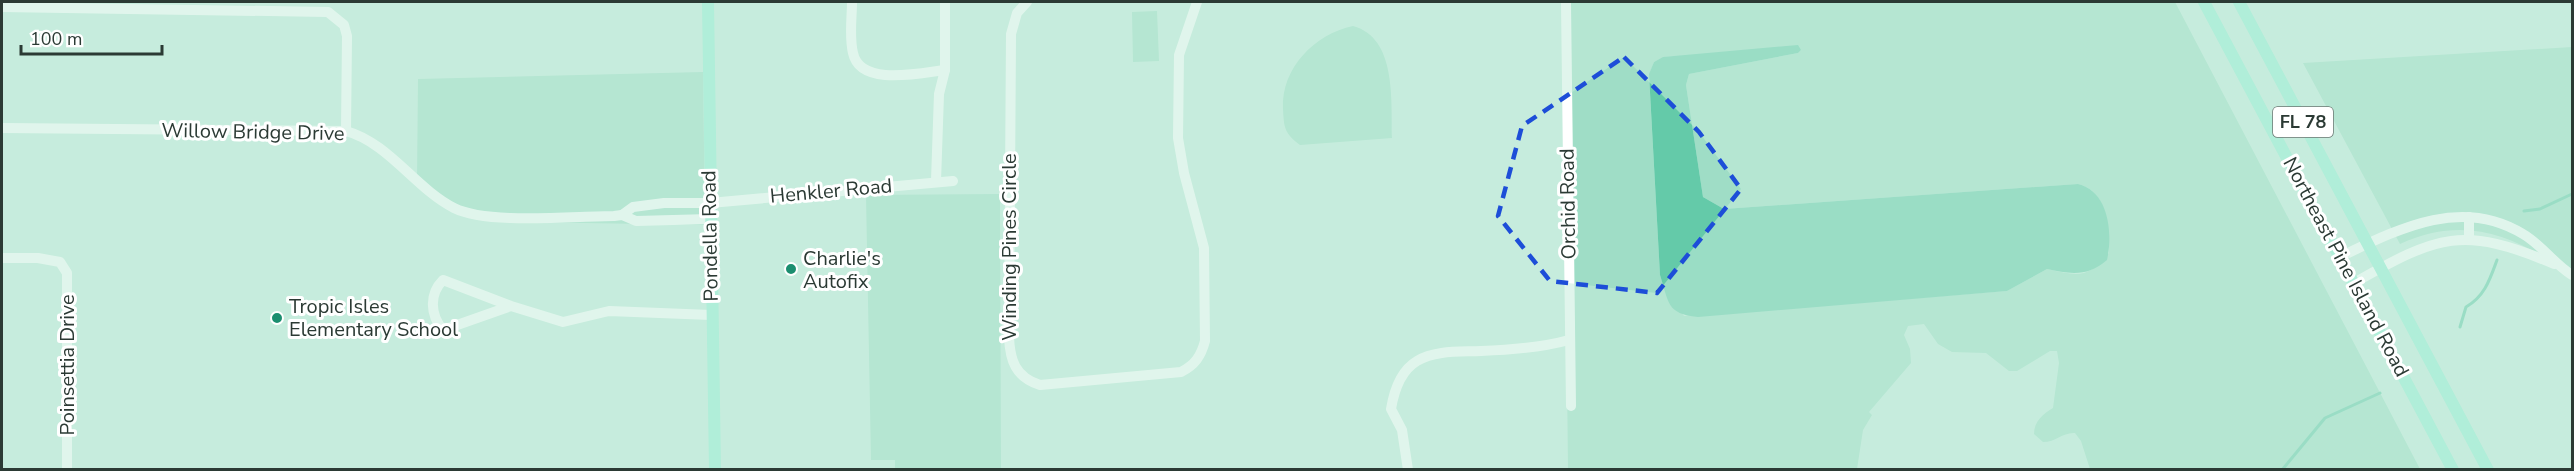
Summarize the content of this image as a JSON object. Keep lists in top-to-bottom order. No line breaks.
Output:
{"streets":{"main road":["FL 78","Pondella Road","Northeast Pine Island Road"],"street":["Willow Bridge Drive","Henkler Road","Orchid Road","Winding Pines Circle","Poinsettia Drive"]},"crossings":[["Willow Bridge Drive","Henkler Road"],["Willow Bridge Drive","Pondella Road"],["Henkler Road","Pondella Road"]],"places":["Charlie's Autofix","Tropic Isles Elementary School"],"scale_bar":"100 m"}
